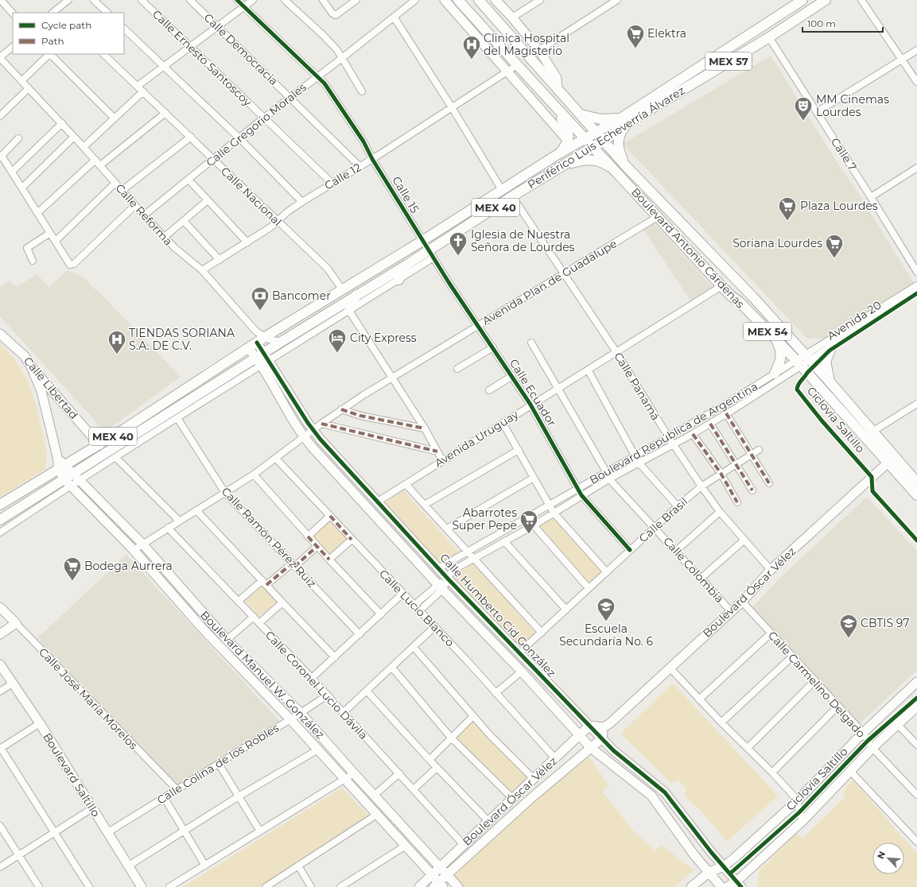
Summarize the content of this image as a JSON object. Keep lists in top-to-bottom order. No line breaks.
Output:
{"streets":{"main road":["MEX 57","Periférico Luis Echeverría Álvarez","MEX 40","Boulevard Antonio Cárdenas","MEX 54"],"street":["Calle Democracia","Calle Ernesto Santoscoy","Calle Gregorio Morales","Calle 7","Calle 12","Calle 15","Calle Nacional","Calle Reforma","Avenida Plan de Guadalupe","Avenida 20","Calle Panamá","Calle Libertad","Calle Ecuador","Boulevard República de Argentina","Avenida Uruguay","Calle Brasil","Calle Ramón Pérez Ruiz","Calle Colombia","Boulevard Óscar Vélez","Calle Lucio Blanco","Calle Humberto Cid González","Boulevard Manuel W. González","Calle Carmelino Delgado","Calle Coronel Lucio Dávila","Calle José María Morelos","Calle Colina de los Robles","Boulevard Saltillo"],"cycle path":["Ciclovía Saltillo"]},"crossings":[["Calle Democracia","Calle Gregorio Morales"],["Calle Democracia","Calle 12"],["Calle Ernesto Santoscoy","Calle Gregorio Morales"],["Calle Ernesto Santoscoy","Calle 12"],["Calle Gregorio Morales","Calle 15"],["Calle Gregorio Morales","Calle Nacional"],["Calle Gregorio Morales","Calle Reforma"],["Periférico Luis Echeverría Álvarez","Calle 7"],["Periférico Luis Echeverría Álvarez","Calle 15"],["Periférico Luis Echeverría Álvarez","Calle Nacional"],["Periférico Luis Echeverría Álvarez","Calle Reforma"],["Periférico Luis Echeverría Álvarez","Boulevard Antonio Cárdenas"],["Periférico Luis Echeverría Álvarez","Calle Panamá"],["Periférico Luis Echeverría Álvarez","Calle Libertad"],["Periférico Luis Echeverría Álvarez","Calle Ecuador"],["Periférico Luis Echeverría Álvarez","Calle Humberto Cid González"],["Periférico Luis Echeverría Álvarez","Boulevard Manuel W. González"],["Calle 12","Calle 15"],["Calle 12","Calle Nacional"],["Calle 12","Calle Reforma"],["Calle 12","Boulevard Antonio Cárdenas"],["Calle 15","Calle Ecuador"],["Calle Reforma","Calle Humberto Cid González"],["Boulevard Antonio Cárdenas","Avenida Plan de Guadalupe"],["Boulevard Antonio Cárdenas","Avenida 20"],["Boulevard Antonio Cárdenas","Boulevard República de Argentina"],["Boulevard Antonio Cárdenas","Avenida Uruguay"],["Boulevard Antonio Cárdenas","Boulevard Óscar Vélez"],["Avenida Plan de Guadalupe","Calle Panamá"],["Avenida Plan de Guadalupe","Calle Ecuador"],["Avenida Plan de Guadalupe","Calle Ramón Pérez Ruiz"],["Avenida Plan de Guadalupe","Calle Lucio Blanco"],["Avenida Plan de Guadalupe","Calle Humberto Cid González"],["Avenida Plan de Guadalupe","Boulevard Manuel W. González"],["Avenida Plan de Guadalupe","Calle Coronel Lucio Dávila"],["Avenida 20","Boulevard República de Argentina"],["Calle Panamá","Boulevard República de Argentina"],["Calle Panamá","Avenida Uruguay"],["Calle Panamá","Calle Brasil"],["Calle Panamá","Boulevard Óscar Vélez"],["Calle Libertad","Boulevard Manuel W. González"],["Calle Ecuador","Boulevard República de Argentina"],["Calle Ecuador","Avenida Uruguay"],["Calle Ecuador","Calle Brasil"],["Boulevard República de Argentina","Calle Colombia"],["Boulevard República de Argentina","Calle Humberto Cid González"],["Avenida Uruguay","Calle Colombia"],["Avenida Uruguay","Calle Humberto Cid González"],["Calle Brasil","Calle Colombia"],["Calle Brasil","Calle Humberto Cid González"],["Calle Colombia","Boulevard Óscar Vélez"],["Boulevard Óscar Vélez","Calle Lucio Blanco"],["Boulevard Óscar Vélez","Calle Humberto Cid González"],["Boulevard Óscar Vélez","Boulevard Manuel W. González"],["Boulevard Óscar Vélez","Calle Carmelino Delgado"],["Boulevard Óscar Vélez","Calle Coronel Lucio Dávila"],["Boulevard Manuel W. González","Calle Colina de los Robles"],["Calle Coronel Lucio Dávila","Calle Colina de los Robles"],["Calle José María Morelos","Calle Colina de los Robles"],["Calle Colina de los Robles","Boulevard Saltillo"]],"places":{"supermarket":["Elektra","Plaza Lourdes","Soriana Lourdes","Abarrotes Super Pepe","Bodega Aurrera"],"hospital":["Clinica Hospital del Magisterio","TIENDAS SORIANA S.A. DE C.V."],"theatre":["MM Cinemas Lourdes"],"church":["Iglesia de Nuestra Señora de Lourdes"],"bank":["Bancomer"],"hotel":["City Express"],"school or university":["Escuela Secundaría No. 6","CBTIS 97"]},"legend":["Cycle path","Path"],"scale_bar":"100 m","north":"top left"}
